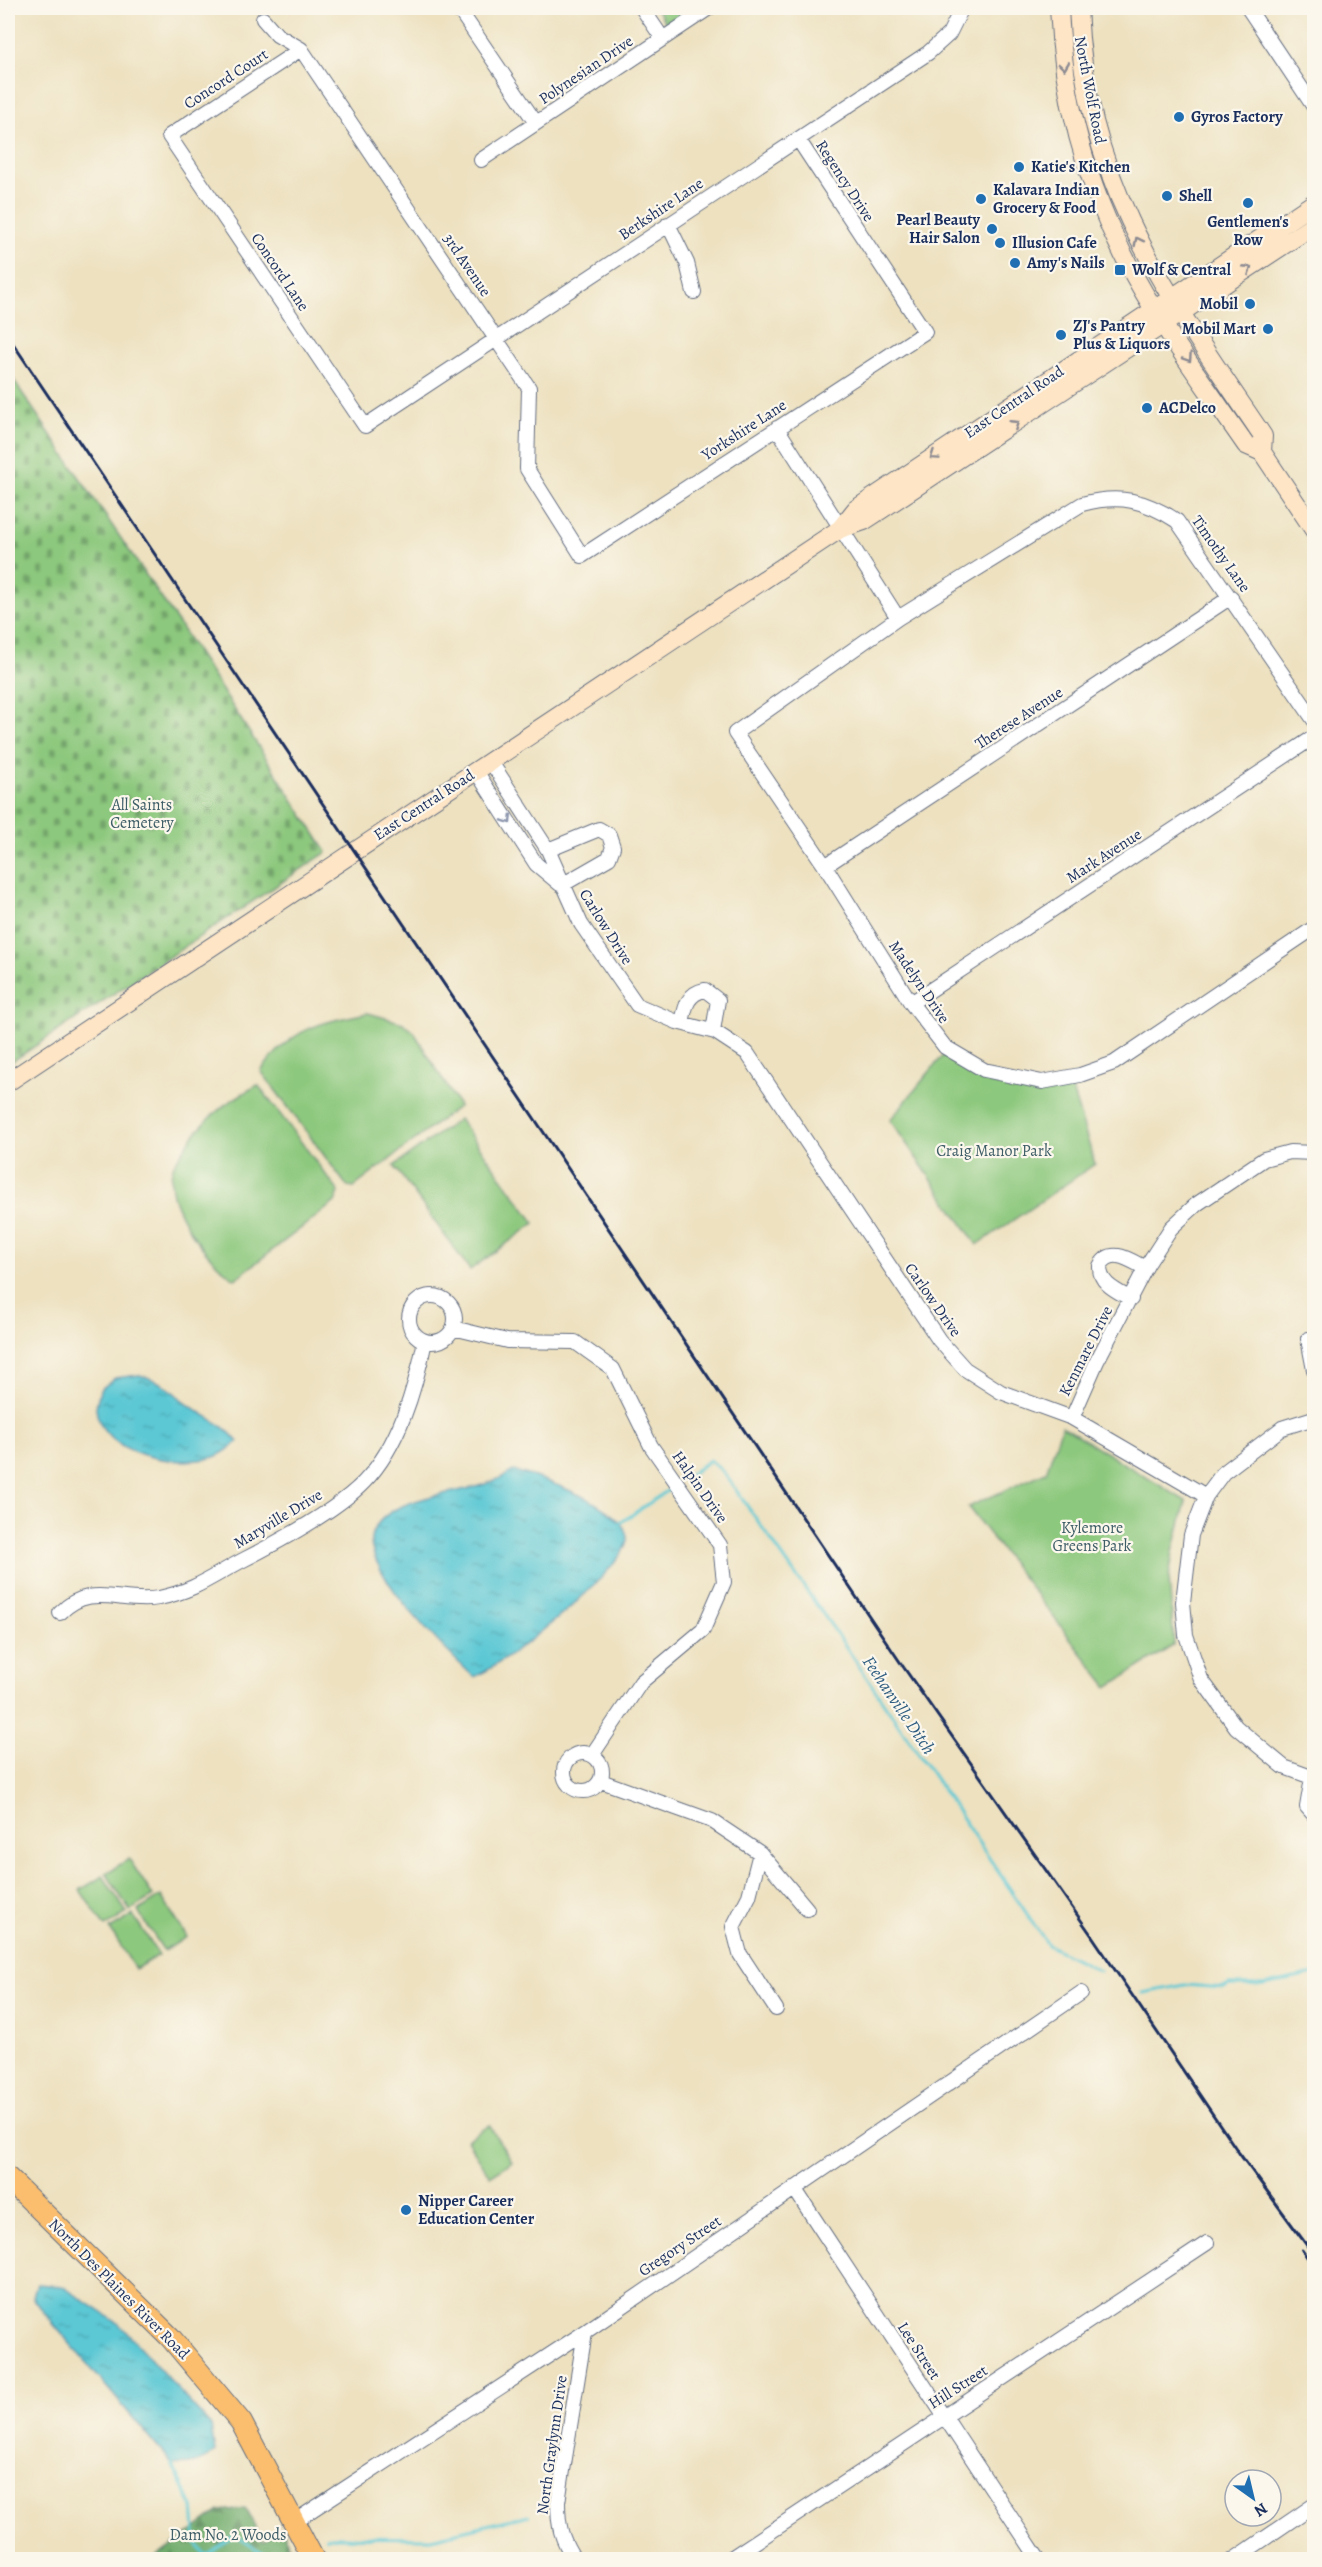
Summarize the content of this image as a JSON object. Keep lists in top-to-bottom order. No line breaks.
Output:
{"streets":{"main road":["North Wolf Road","East Central Road","North Des Plaines River Road"],"street":["Polynesian Drive","Concord Court","Regency Drive","Berkshire Lane","3rd Avenue","Concord Lane","Yorkshire Lane","Timothy Lane","Therese Avenue","Mark Avenue","Carlow Drive","Madelyn Drive","Kenmare Drive","Halpin Drive","Maryville Drive","Gregory Street","Lee Street","Hill Street","North Graylynn Drive"]},"crossings":[["Concord Court","3rd Avenue"],["Concord Court","Concord Lane"],["North Wolf Road","East Central Road"],["Regency Drive","Berkshire Lane"],["Regency Drive","Yorkshire Lane"],["Berkshire Lane","3rd Avenue"],["Berkshire Lane","Concord Lane"],["3rd Avenue","Yorkshire Lane"],["East Central Road","Carlow Drive"],["Timothy Lane","Therese Avenue"],["Timothy Lane","Madelyn Drive"],["Therese Avenue","Madelyn Drive"],["Mark Avenue","Madelyn Drive"],["Carlow Drive","Kenmare Drive"],["Halpin Drive","Maryville Drive"],["Gregory Street","North Des Plaines River Road"],["Gregory Street","Lee Street"],["Gregory Street","North Graylynn Drive"],["Lee Street","Hill Street"]],"water":["Feehanville Ditch"],"parks":["All Saints Cemetery","Craig Manor Park","Kylemore Greens Park","Dam No. 2 Woods"],"places":{"other":["Gyros Factory","Katie's Kitchen","Shell","Kalavara Indian Grocery & Food","Gentlemen's Row","Pearl Beauty Hair Salon","Illusion Cafe","Amy's Nails","Mobil","Mobil Mart","ZJ's Pantry Plus & Liquors","ACDelco","Nipper Career Education Center"],"transit":["Wolf & Central"]},"north":"bottom right"}
